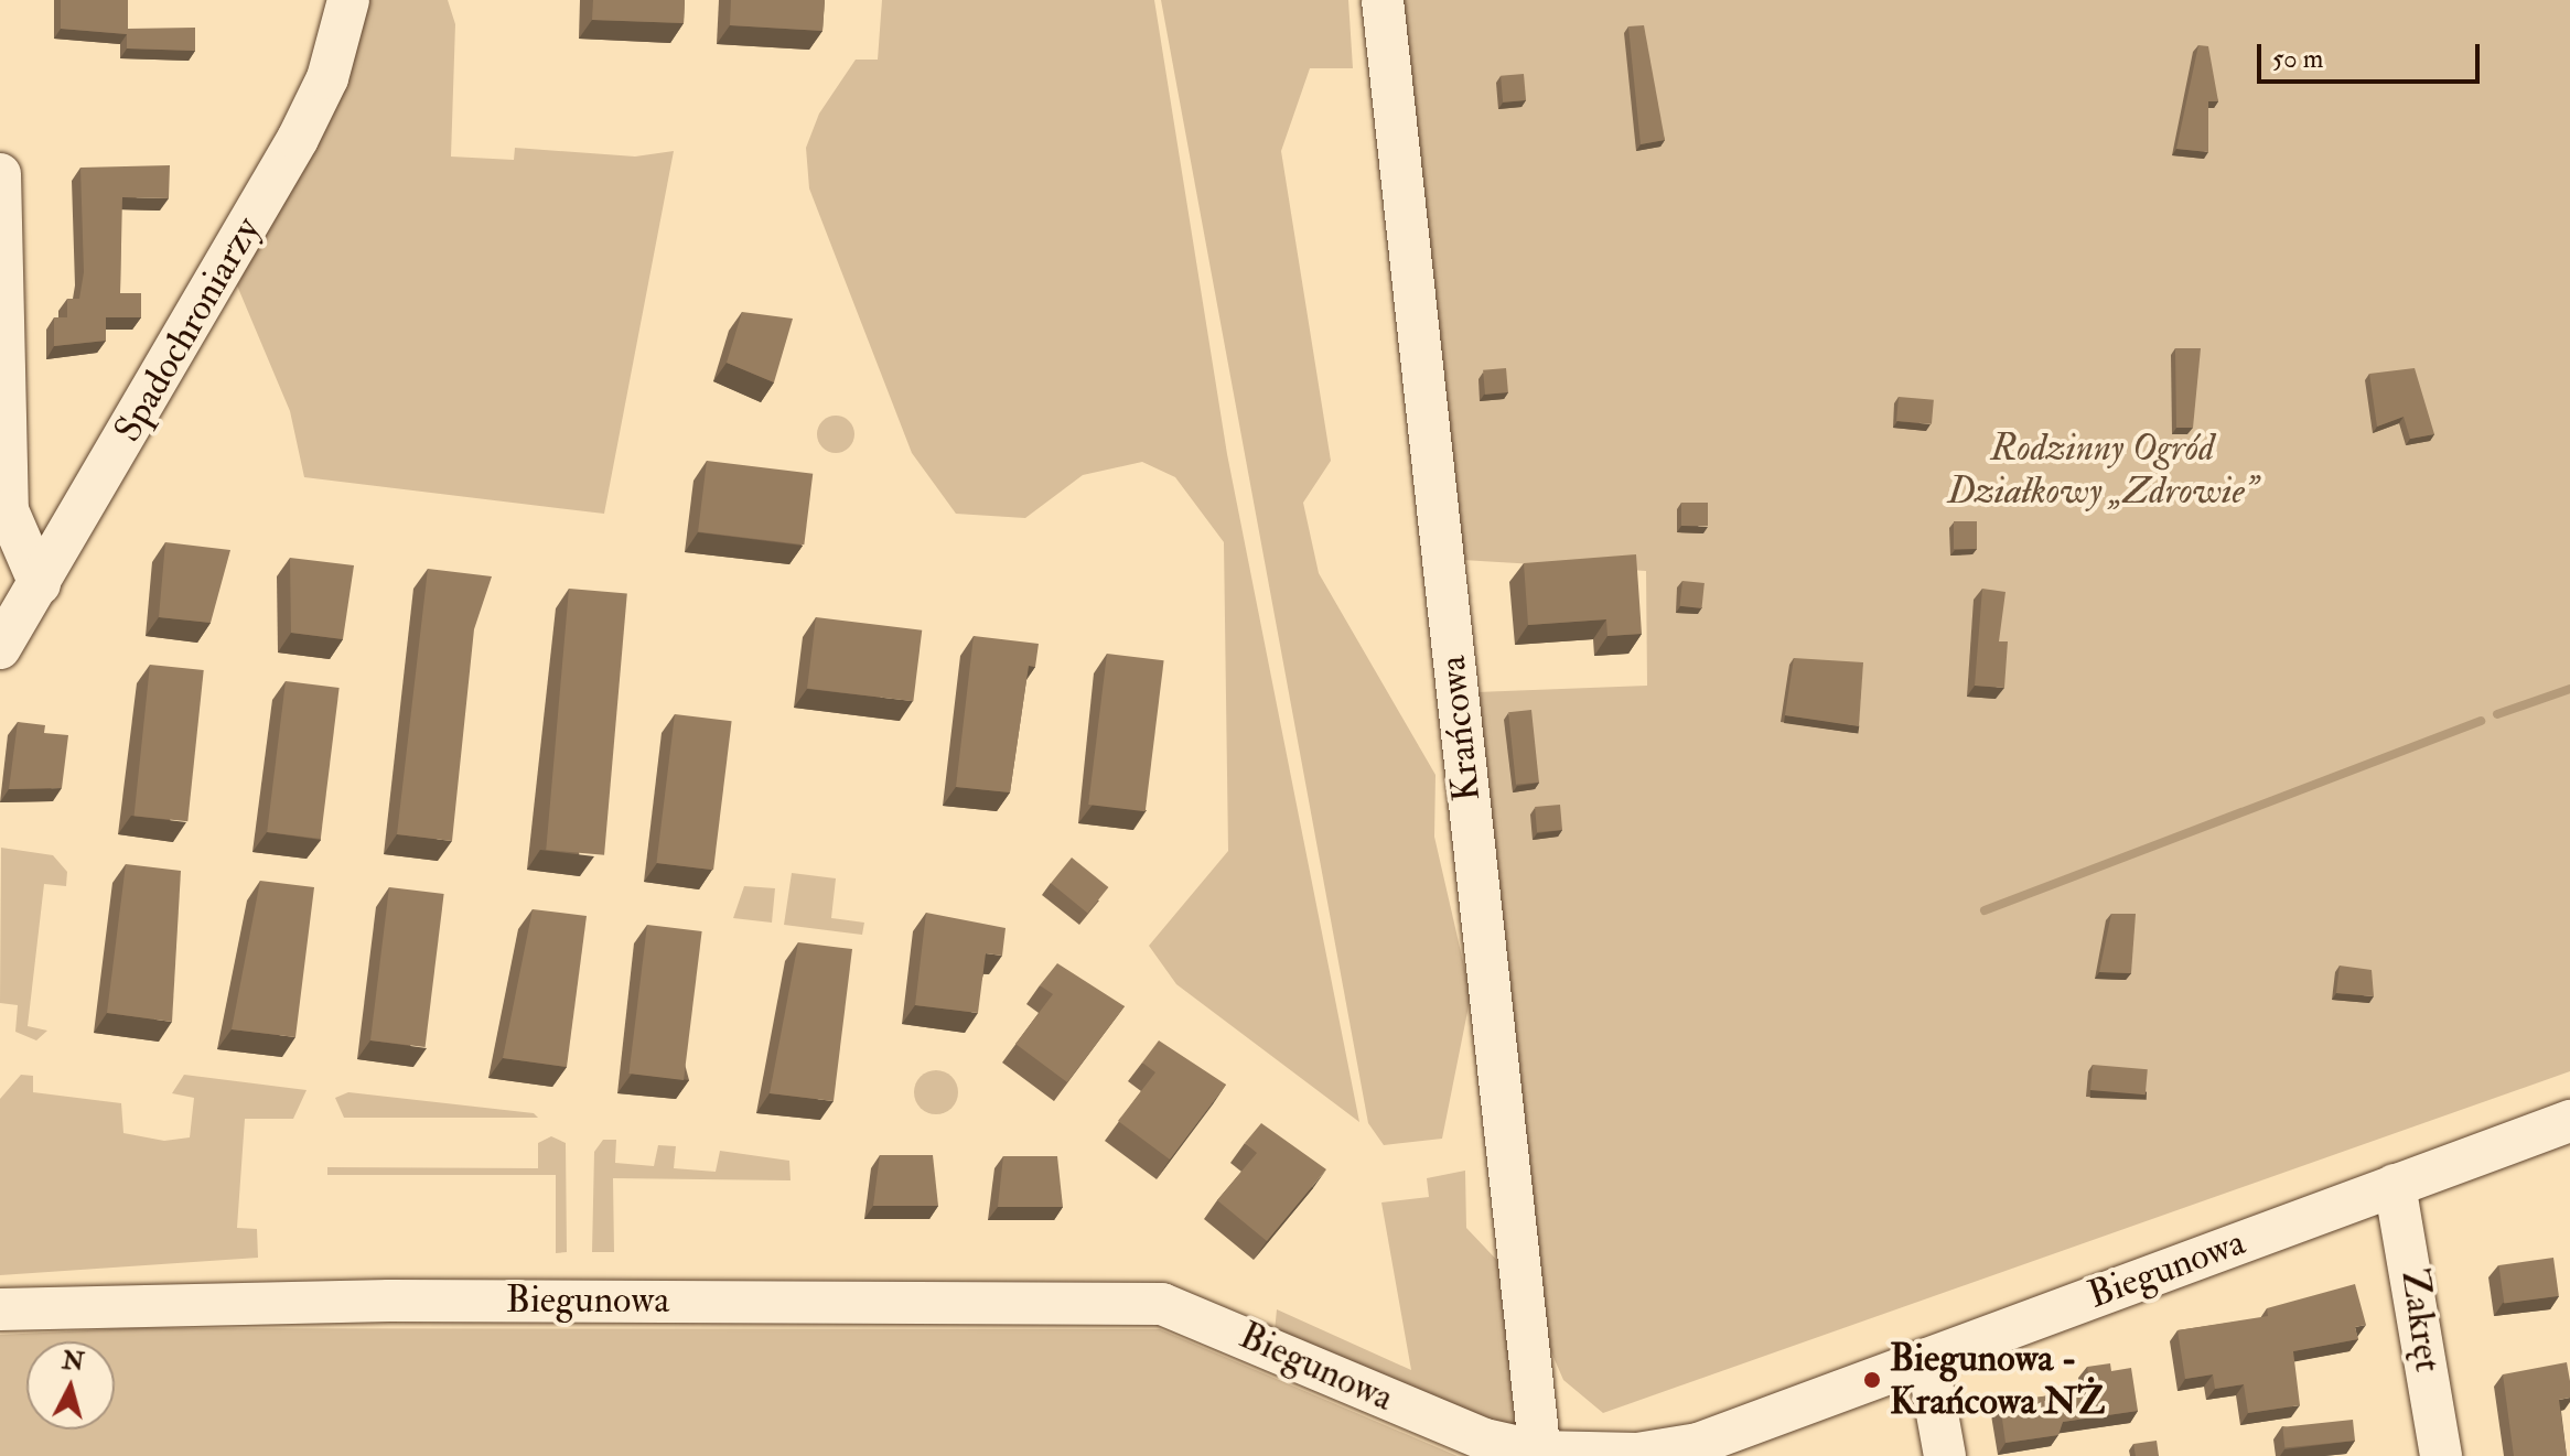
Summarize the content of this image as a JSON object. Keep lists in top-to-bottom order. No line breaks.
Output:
{"streets":{"street":["Spadochroniarzy","Krańcowa","Biegunowa","Zakręt"]},"crossings":[["Krańcowa","Biegunowa"],["Biegunowa","Zakręt"]],"parks":["Rodzinny Ogród Działkowy „Zdrowie”"],"places":["Biegunowa - Krańcowa NŻ"],"scale_bar":"50 m","north":"top"}
